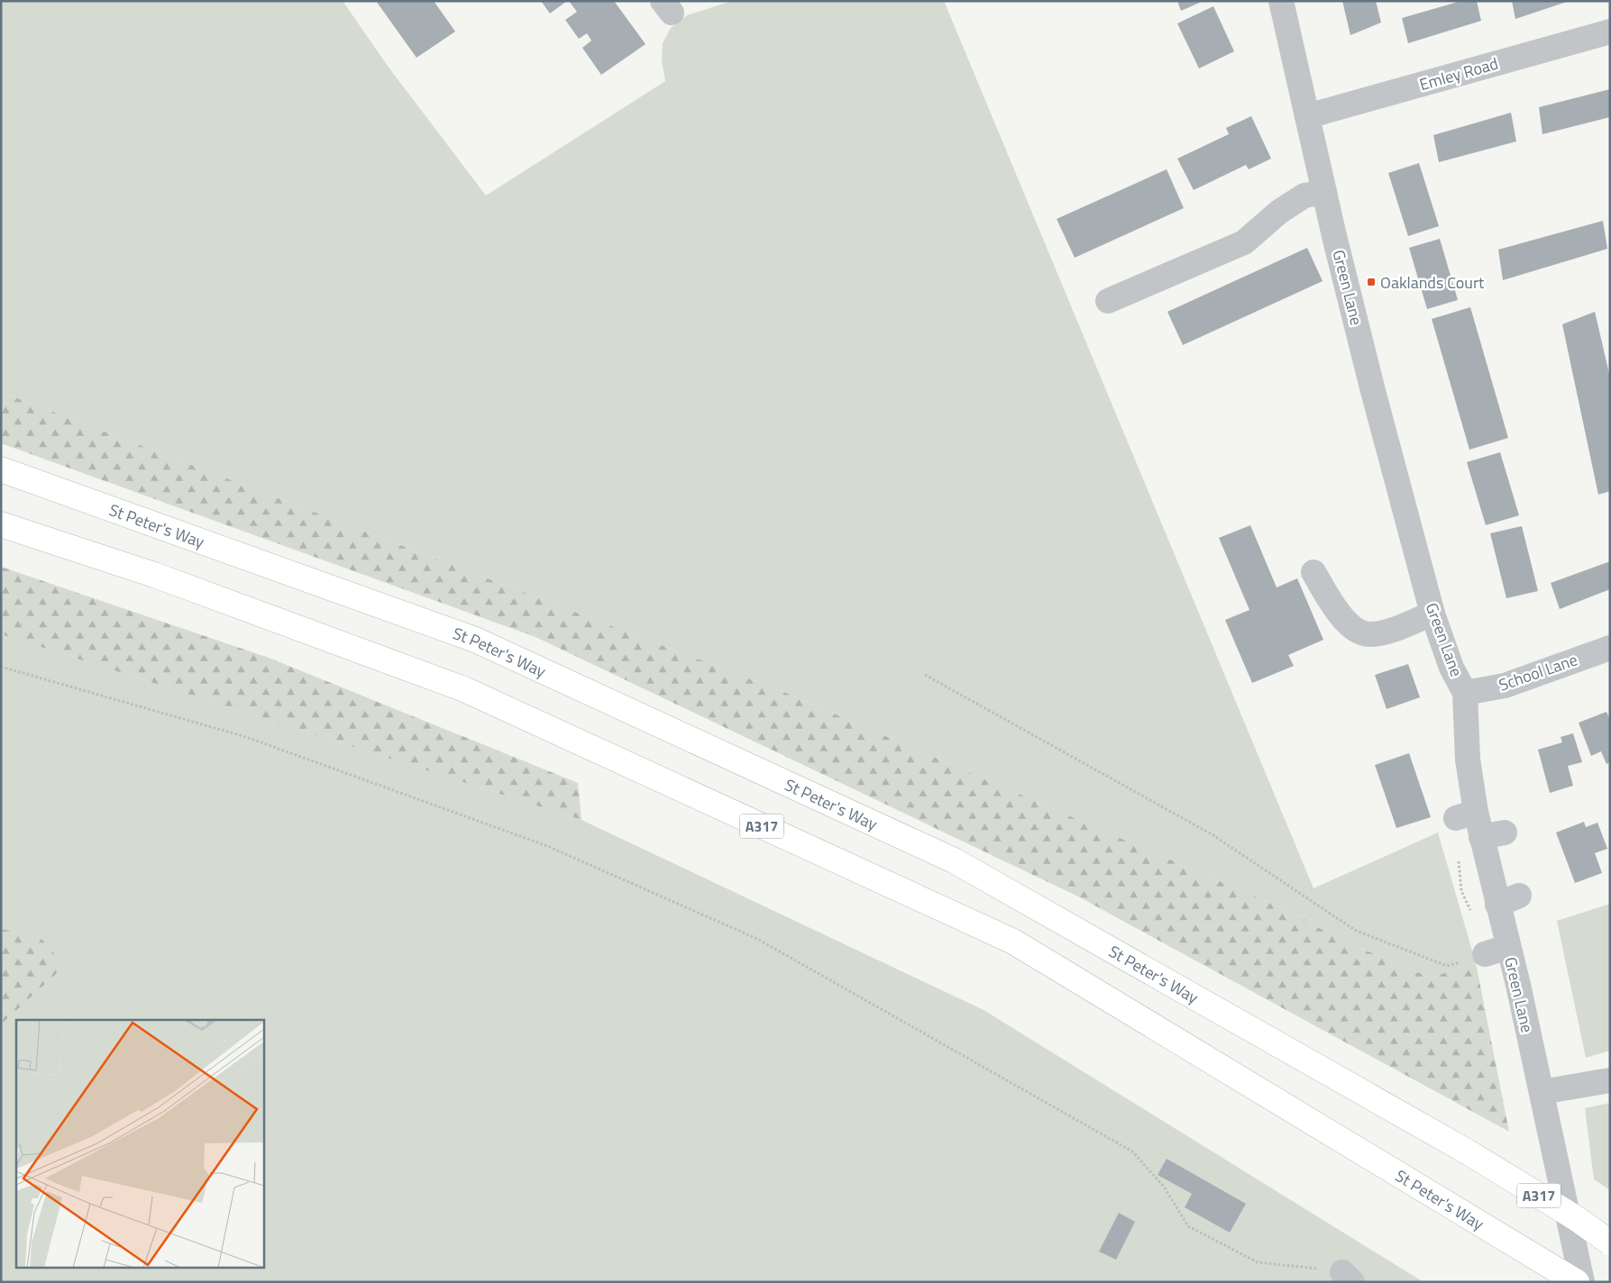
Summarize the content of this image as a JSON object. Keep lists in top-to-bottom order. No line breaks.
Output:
{"streets":{"main road":["St Peter's Way","A317"],"street":["Emley Road","Green Lane","School Lane"]},"crossings":[["Emley Road","Green Lane"],["Green Lane","School Lane"]],"places":{"transit":["Oaklands Court"]}}
